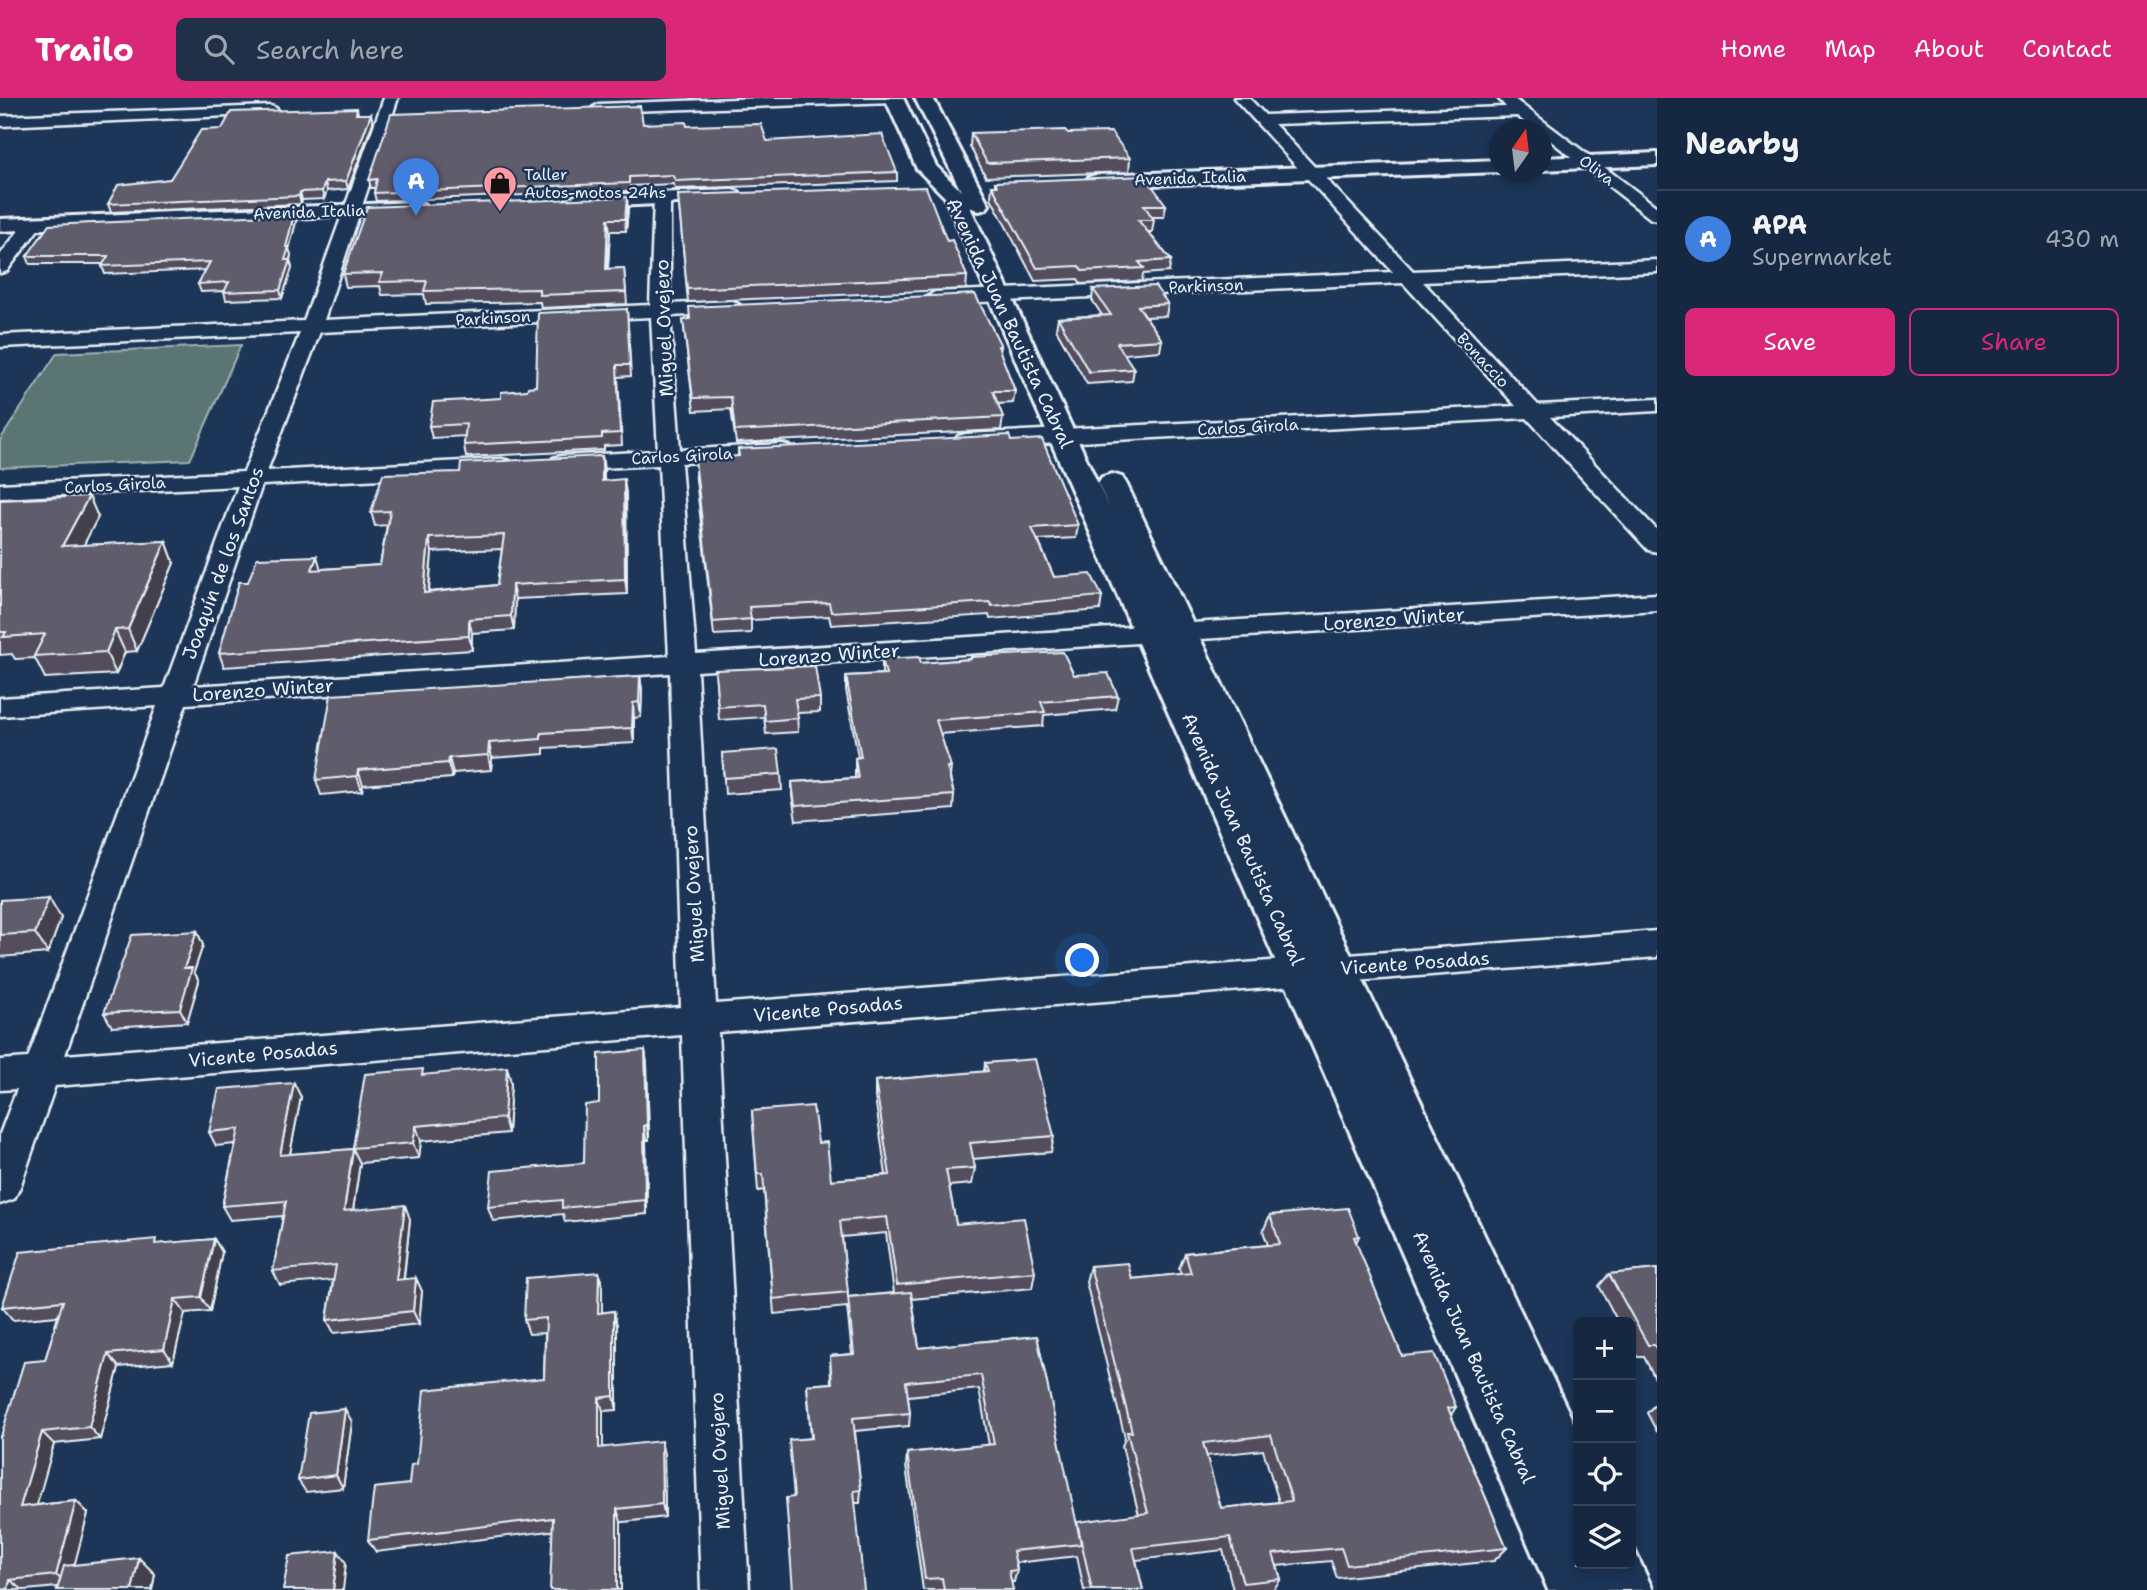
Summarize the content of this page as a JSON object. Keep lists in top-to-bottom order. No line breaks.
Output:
{"streets":{"main road":["Avenida Italia","Avenida Juan Bautista Cabral"],"street":["Oliva","Parkinson","Miguel Ovejero","Bonaccio","Carlos Girola","Joaquín de los Santos","Lorenzo Winter","Vicente Posadas"]},"crossings":[["Avenida Italia","Bonaccio"],["Avenida Italia","Joaquín de los Santos"],["Parkinson","Avenida Juan Bautista Cabral"],["Parkinson","Miguel Ovejero"],["Parkinson","Bonaccio"],["Parkinson","Joaquín de los Santos"],["Avenida Juan Bautista Cabral","Carlos Girola"],["Avenida Juan Bautista Cabral","Lorenzo Winter"],["Avenida Juan Bautista Cabral","Vicente Posadas"],["Miguel Ovejero","Carlos Girola"],["Miguel Ovejero","Lorenzo Winter"],["Miguel Ovejero","Vicente Posadas"],["Bonaccio","Carlos Girola"],["Carlos Girola","Joaquín de los Santos"],["Joaquín de los Santos","Lorenzo Winter"],["Joaquín de los Santos","Vicente Posadas"]],"places":{"shop":["Taller Autos-motos 24hs"]},"north":"top","page":{"header":"Trailo","search":"Search here","nav":["Home","Map","About","Contact"],"heading":"Nearby","pins":"A","list":[{"mark":"A","name":"APA","note":"Supermarket","value":"430 m"}],"buttons":["Save","Share"],"map_buttons":["+","−"]}}
